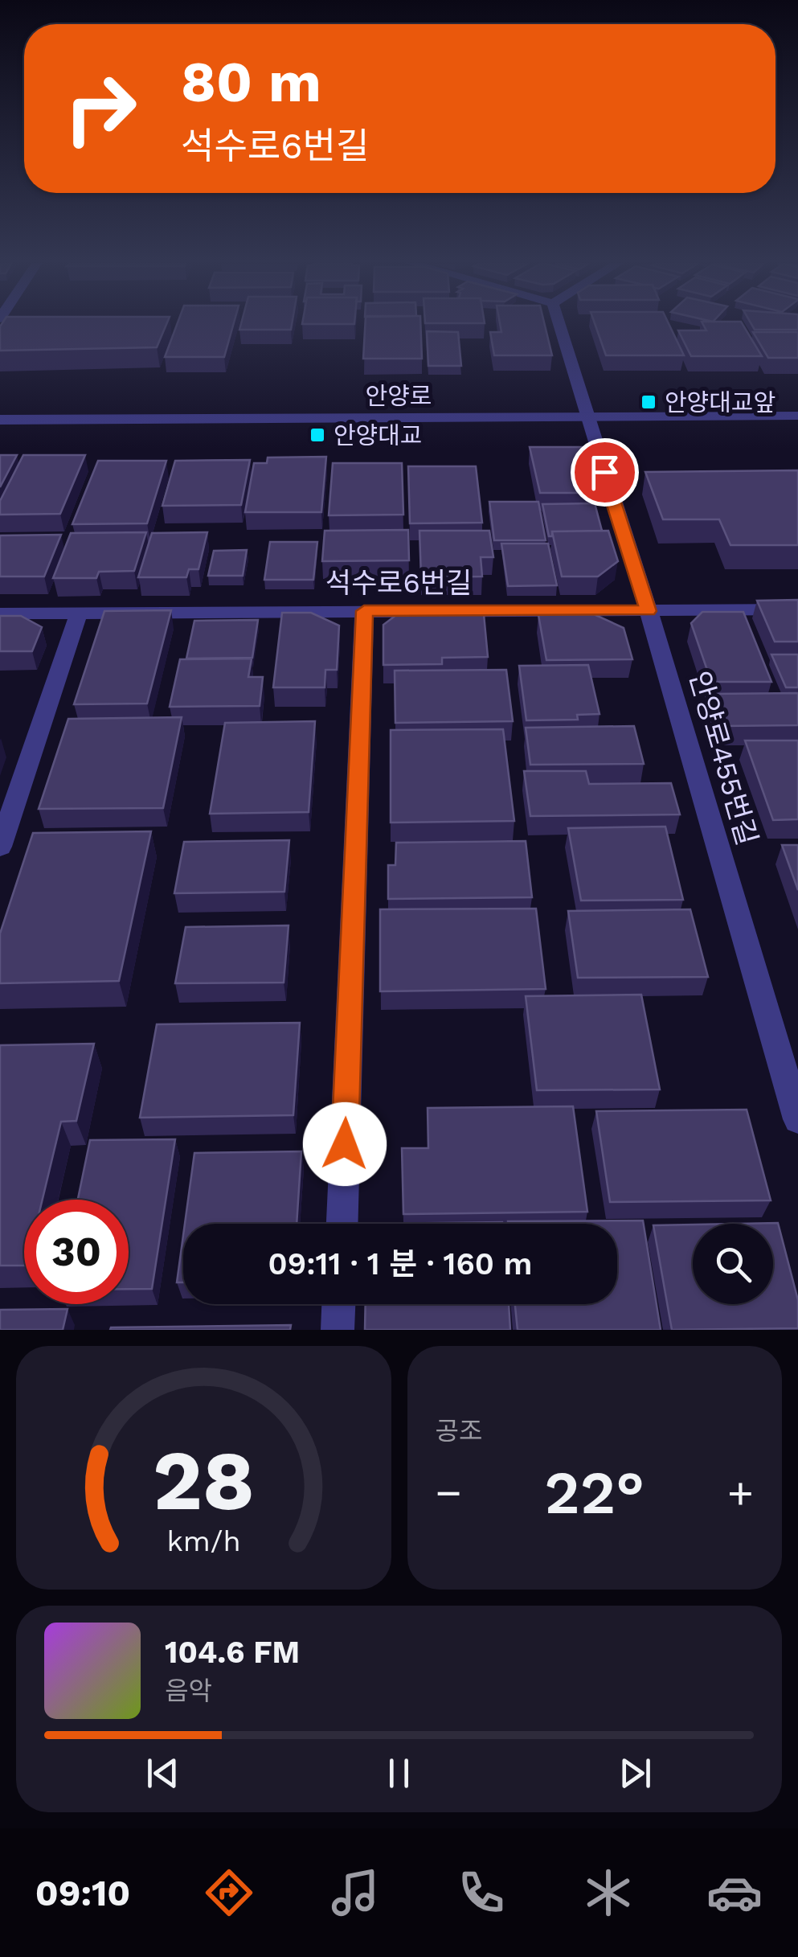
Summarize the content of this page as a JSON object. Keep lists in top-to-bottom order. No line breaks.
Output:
{"streets":{"street":["안양로","석수로6번길","안양로455번길"]},"crossings":[["안양로","안양로455번길"],["석수로6번길","안양로455번길"]],"places":{"transit":["안양대교앞","안양대교"]},"page":{"turn":["80 m","석수로6번길"],"limit":"30","trip":"09:11 · 1 분 · 160 m","tile":"공조","heat":["−","22°","+"],"song":["104.6 FM","음악"],"tabs":"09:10","gauge":["28","km/h"]}}
